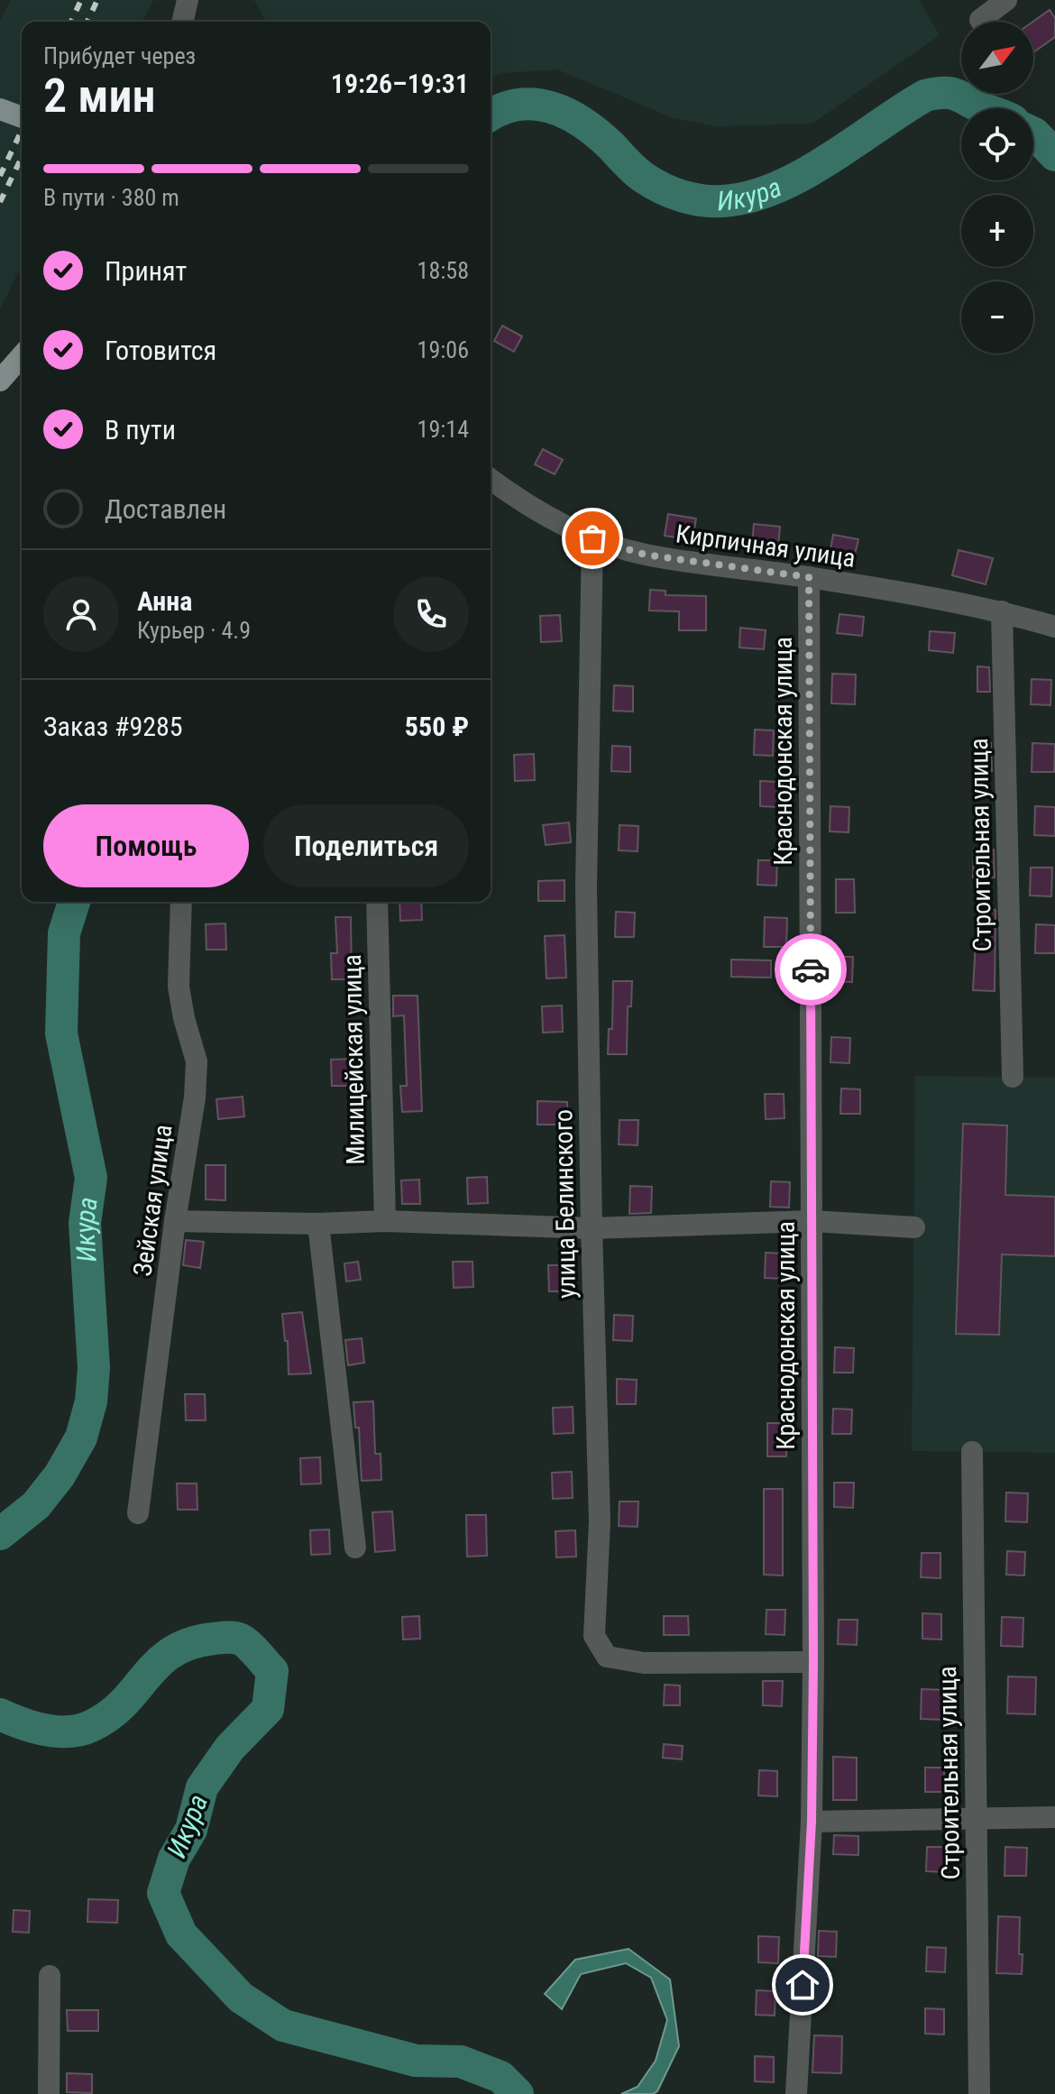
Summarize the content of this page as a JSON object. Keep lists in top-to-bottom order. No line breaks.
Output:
{"streets":{"street":["Кирпичная улица","Краснодонская улица","Строительная улица","Милицейская улица","Зейская улица","улица Белинского"]},"crossings":[["Кирпичная улица","Краснодонская улица"],["Кирпичная улица","Строительная улица"],["Кирпичная улица","улица Белинского"],["Краснодонская улица","улица Белинского"]],"water":["Икура"],"north":"top right","page":{"map_buttons":["+","−"],"heading":["2 мин","Прибудет через","19:26–19:31"],"panel":["Анна","Курьер · 4.9","Заказ #9285","550 ₽"],"bar":"В пути · 380 m","list":[["Принят","18:58"],["Готовится","19:06"],["В пути","19:14"],"Доставлен"],"buttons":["Помощь","Поделиться"]}}
